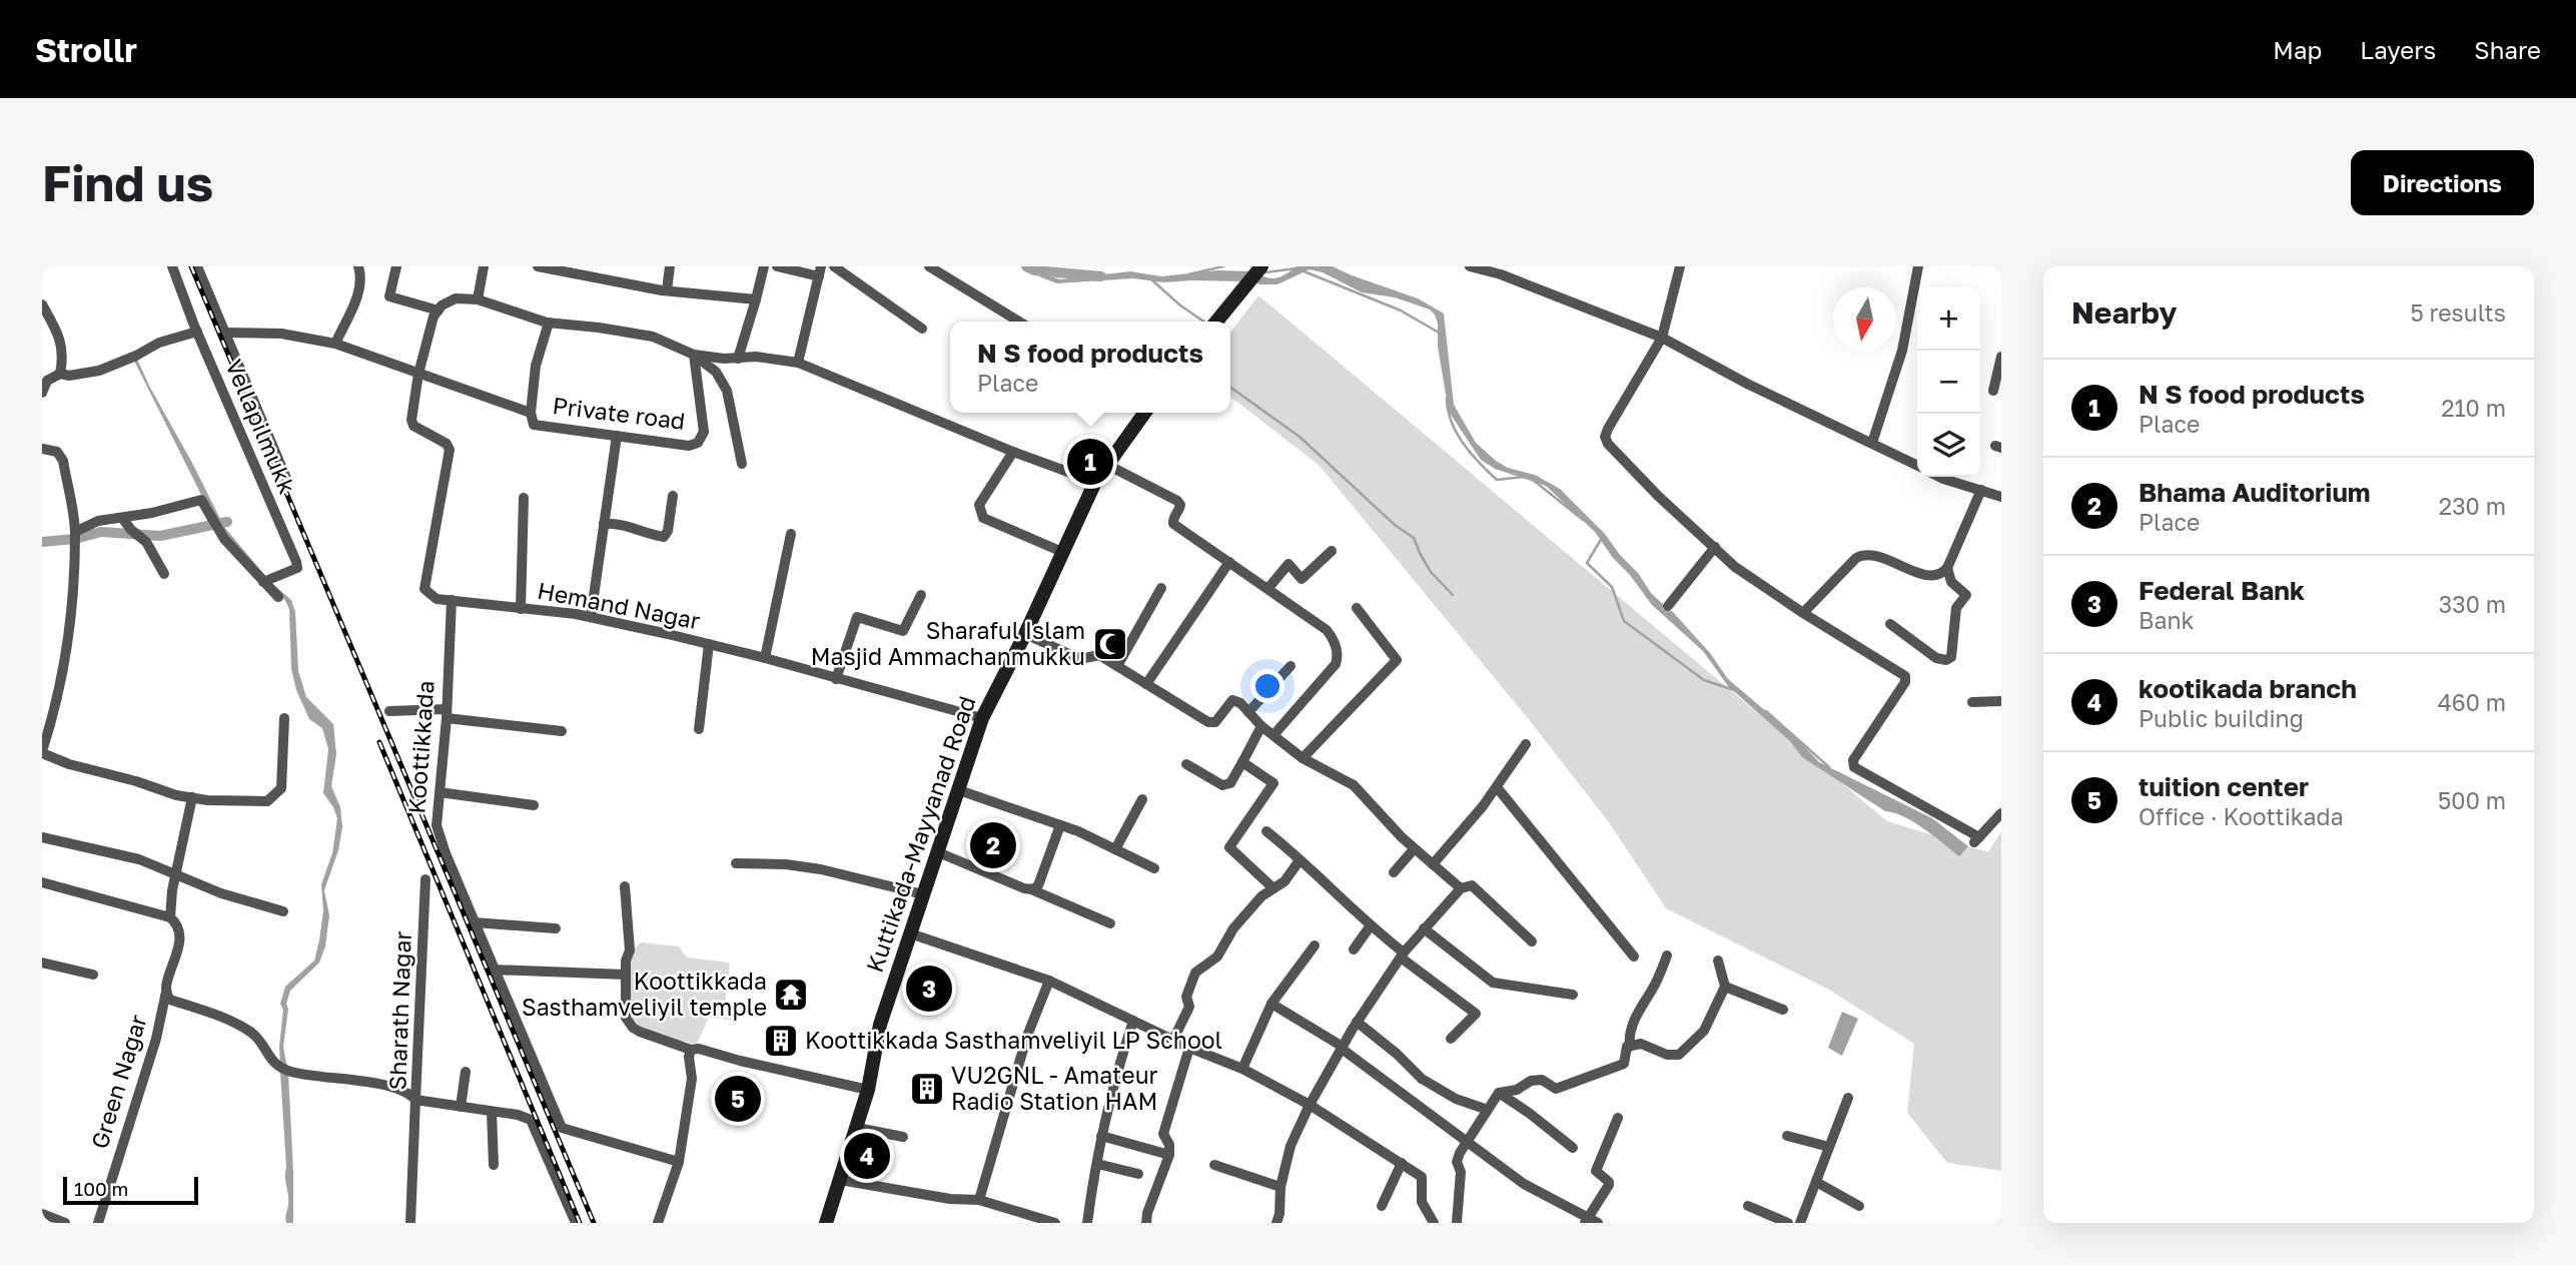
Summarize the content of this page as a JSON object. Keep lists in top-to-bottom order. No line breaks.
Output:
{"streets":{"main road":["Kuttikada-Mayyanad Road"],"street":["Private road","Vellapilmukk","Hemand Nagar","Koottikkada","Sharath Nagar","Green Nagar"]},"crossings":[["Private road","Hemand Nagar"],["Hemand Nagar","Koottikkada"],["Hemand Nagar","Kuttikada-Mayyanad Road"]],"places":{"mosque":["Sharaful Islam Masjid Ammachanmukku"],"temple":["Koottikkada Sasthamveliyil temple"],"building":["Koottikkada Sasthamveliyil LP School","VU2GNL - Amateur Radio Station HAM"]},"scale_bar":"100 m","north":"bottom","page":{"header":"Strollr","nav":["Map","Layers","Share"],"buttons":"Directions","title":"Find us","heading":["Nearby","5 results"],"map_buttons":["+","−"],"popup":["N S food products","Place"],"list":[{"mark":"1","name":"N S food products","note":"Place","value":"210 m"},{"mark":"2","name":"Bhama Auditorium","note":"Place","value":"230 m"},{"mark":"3","name":"Federal Bank","note":"Bank","value":"330 m"},{"mark":"4","name":"kootikada branch","note":"Public building","value":"460 m"},{"mark":"5","name":"tuition center","note":"Office · Koottikada","value":"500 m"}],"pins":["1","2","3","5","4"],"scale":"100 m"}}
